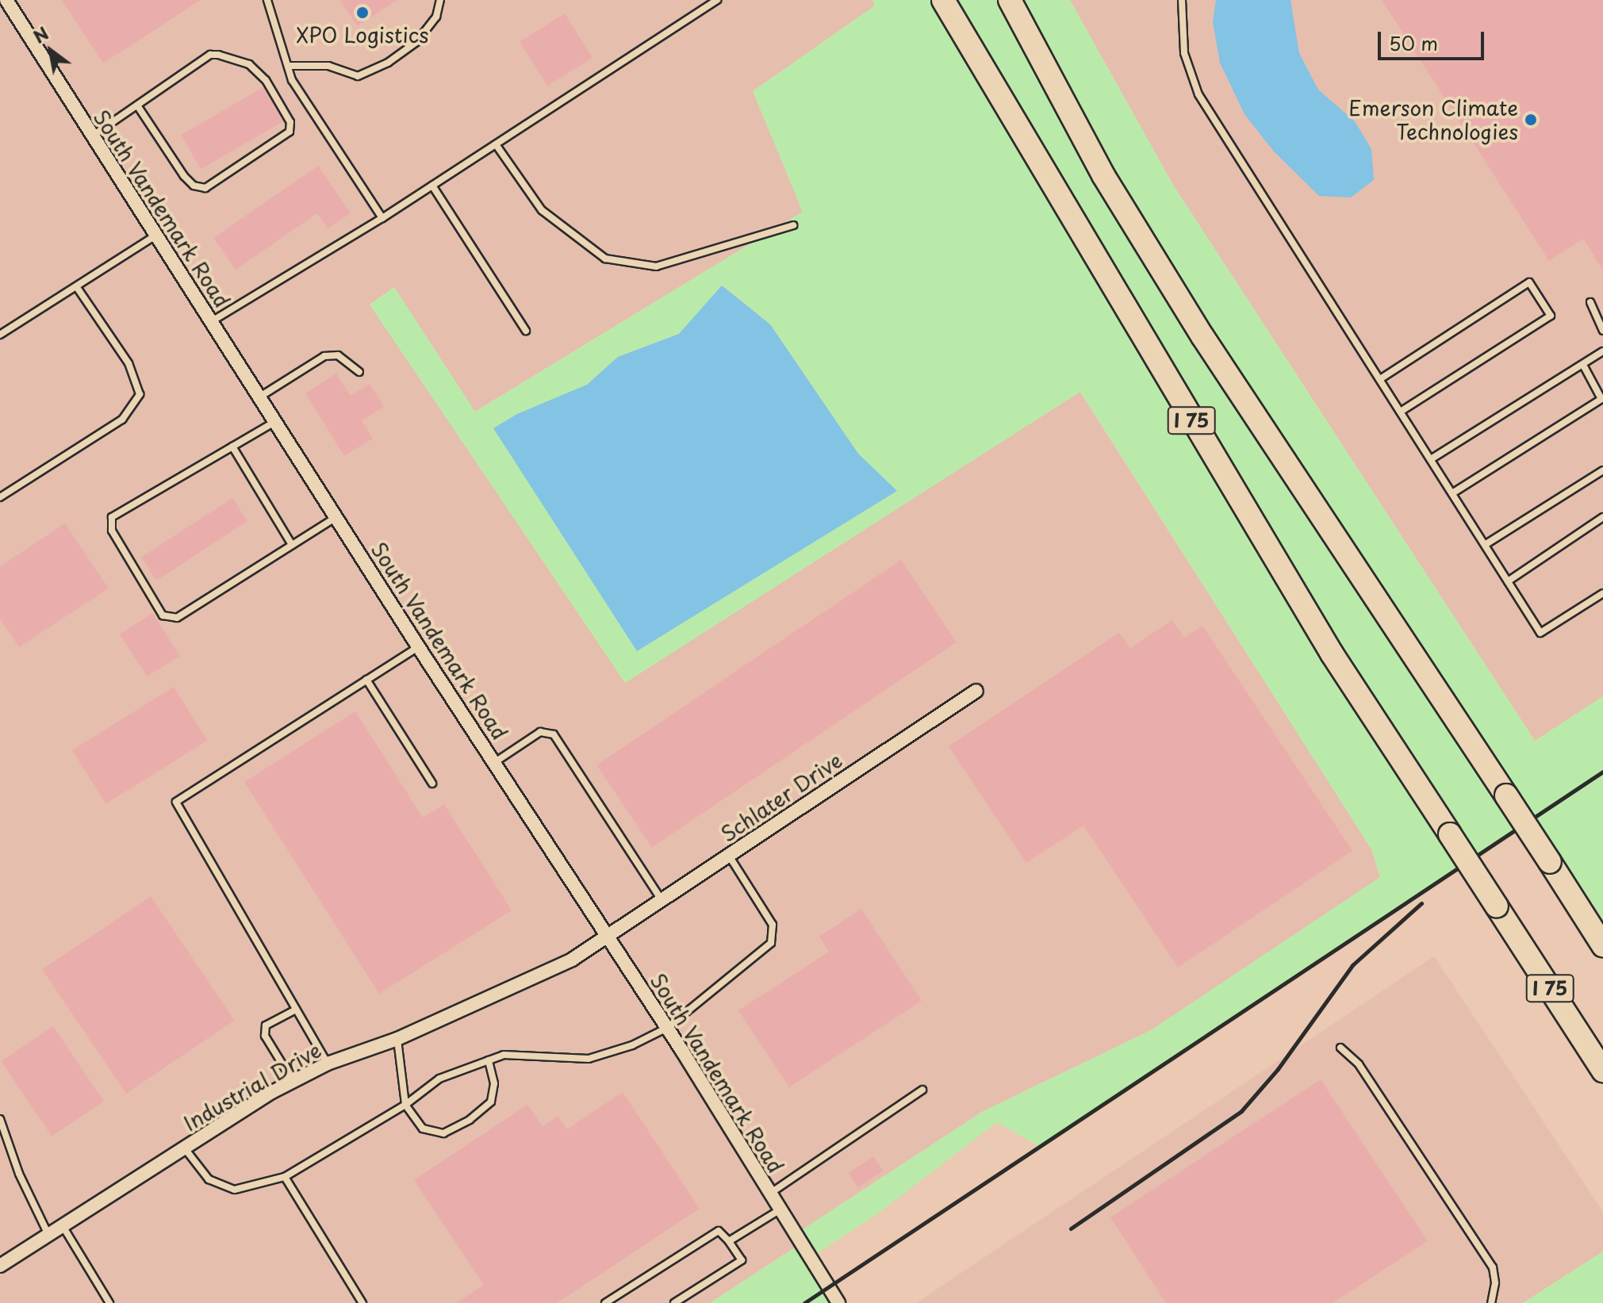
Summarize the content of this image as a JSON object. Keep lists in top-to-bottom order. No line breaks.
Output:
{"streets":{"highway":["I 75"],"street":["South Vandemark Road","Schlater Drive","Industrial Drive"]},"crossings":[["South Vandemark Road","Schlater Drive"],["South Vandemark Road","Industrial Drive"],["Schlater Drive","Industrial Drive"]],"places":["XPO Logistics","Emerson Climate Technologies"],"scale_bar":"50 m","north":"top left"}
